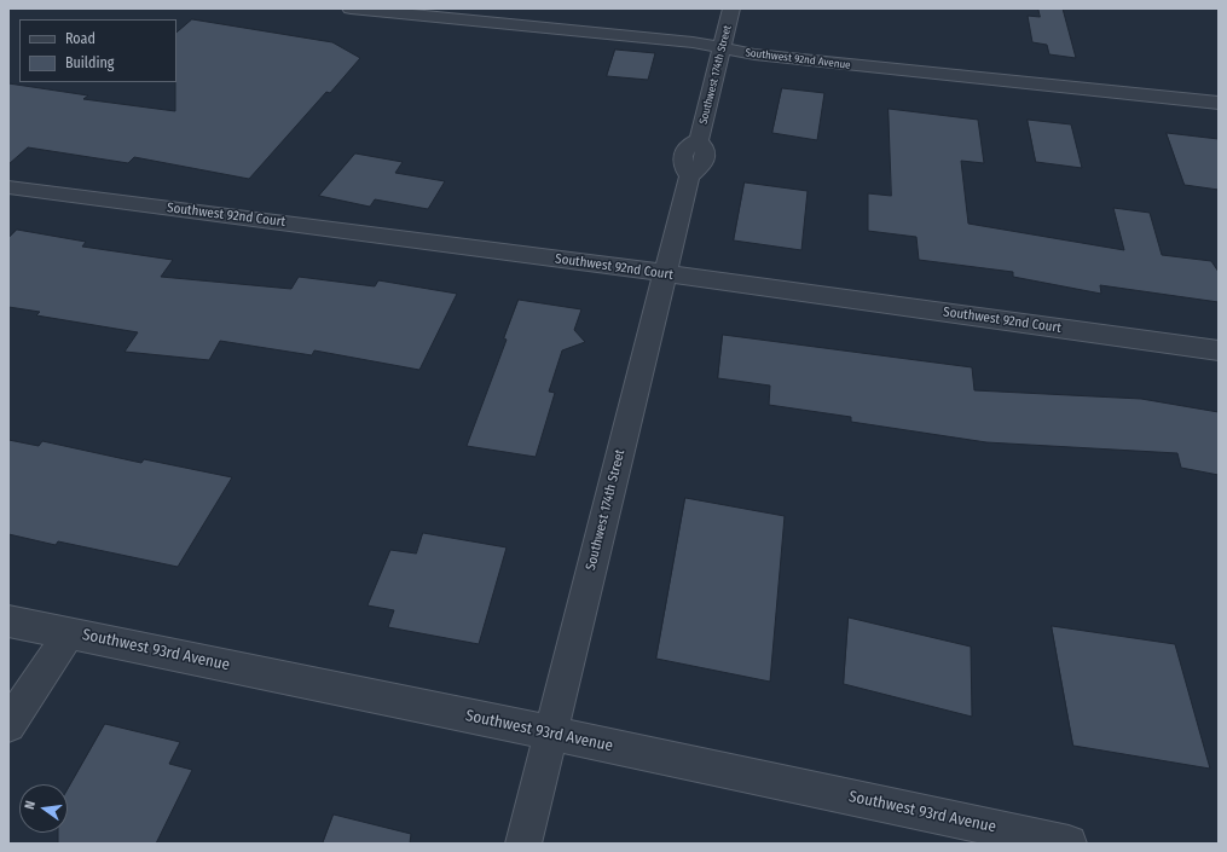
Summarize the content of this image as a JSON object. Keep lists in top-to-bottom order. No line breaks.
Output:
{"streets":{"street":["Southwest 92nd Avenue","Southwest 174th Street","Southwest 92nd Court","Southwest 93rd Avenue"]},"crossings":[["Southwest 92nd Avenue","Southwest 174th Street"],["Southwest 174th Street","Southwest 92nd Court"],["Southwest 174th Street","Southwest 93rd Avenue"]],"legend":["Road","Building"],"north":"left"}
